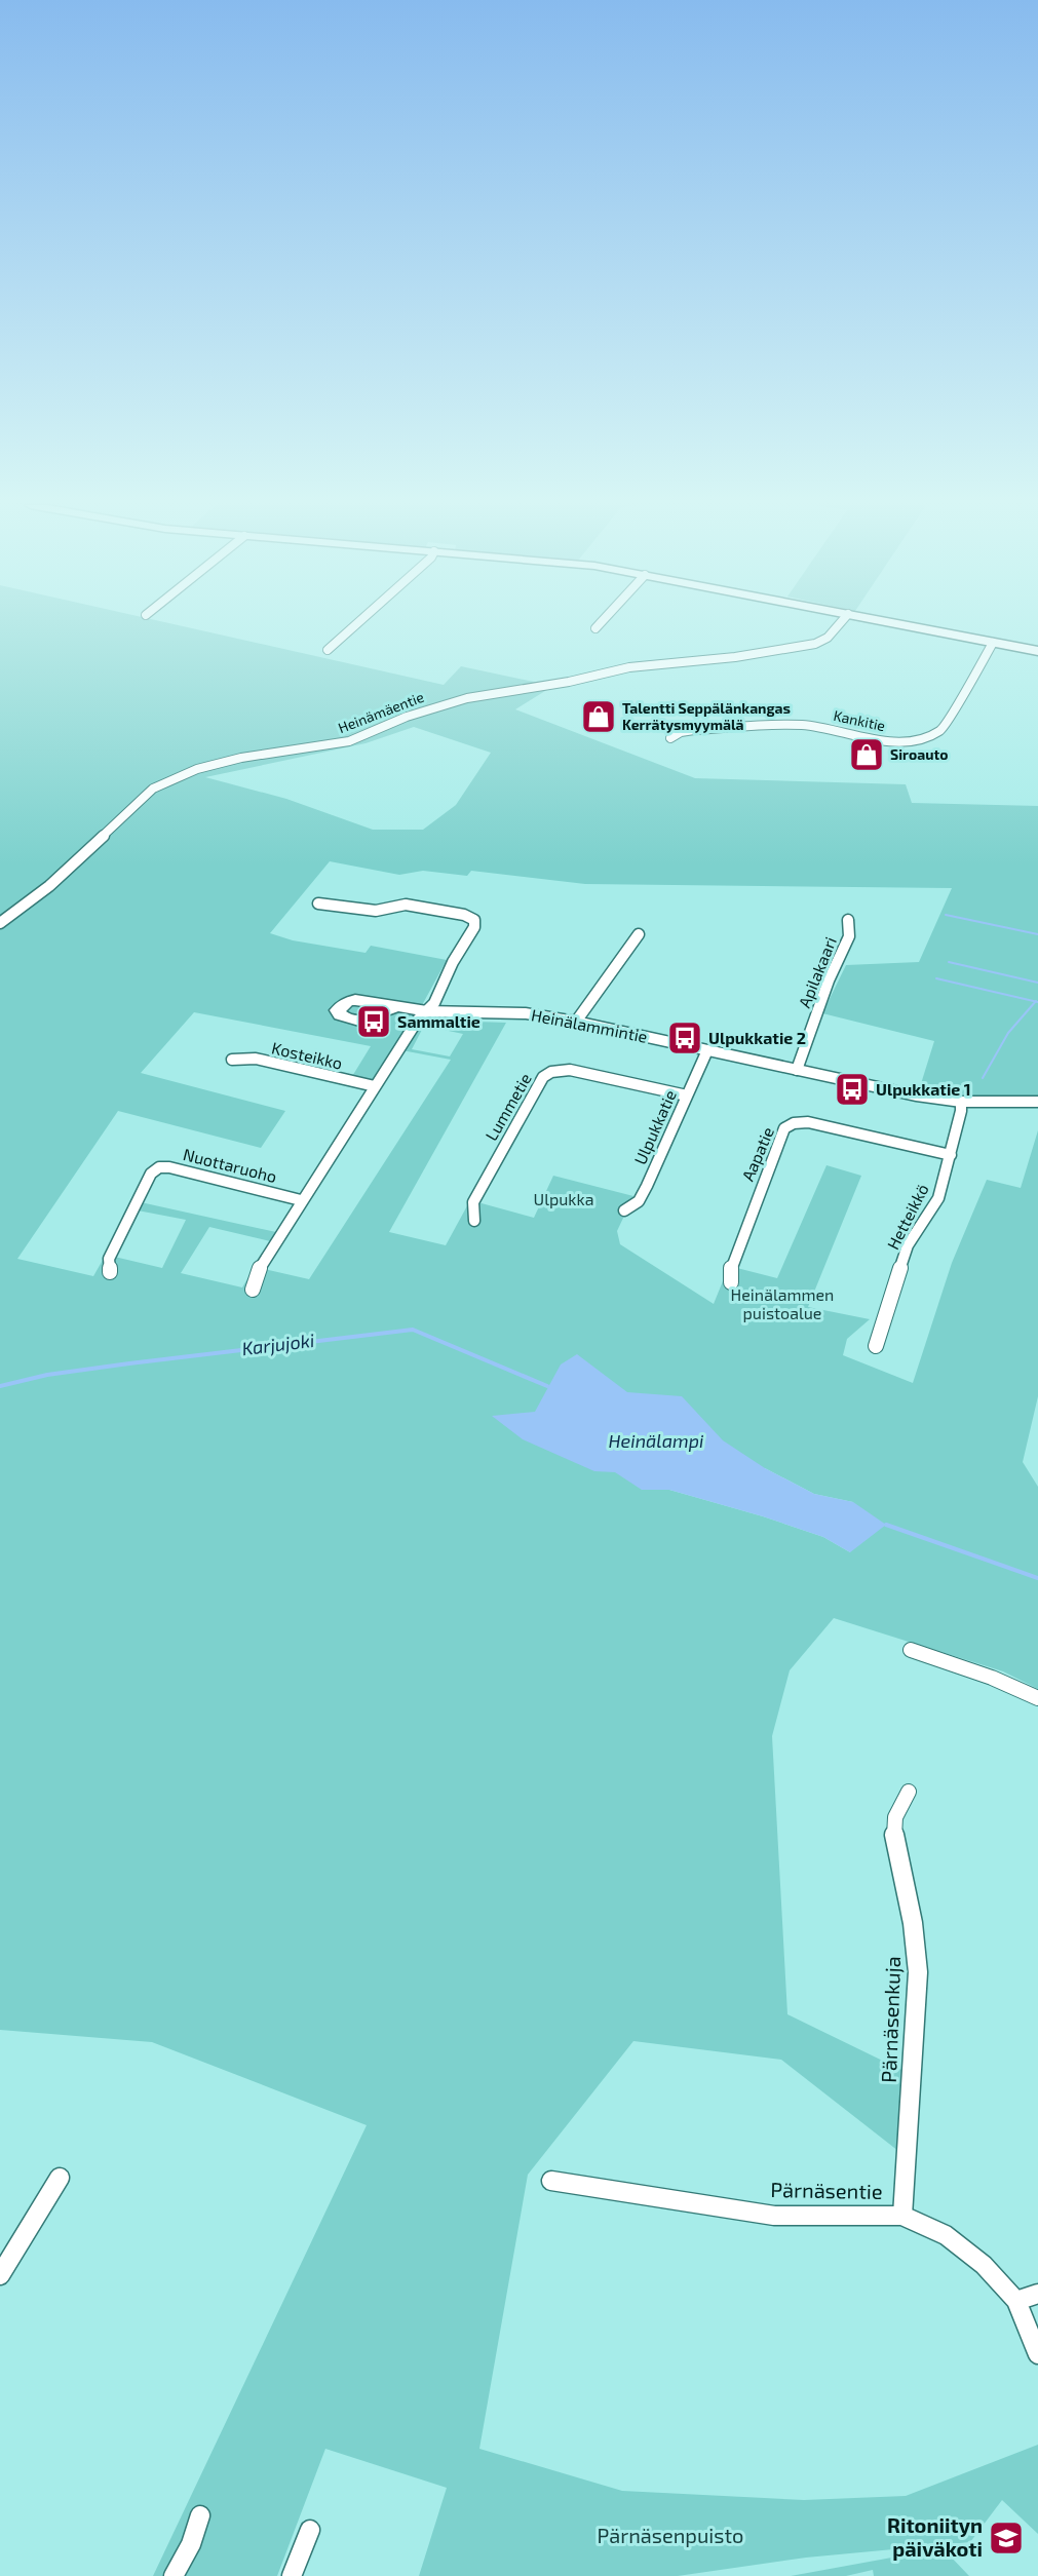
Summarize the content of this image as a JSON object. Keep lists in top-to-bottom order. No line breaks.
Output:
{"streets":{"street":["Heinämäentie","Kankitie","Apilakaari","Heinälammintie","Kosteikko","Lummetie","Ulpukkatie","Aapatie","Nuottaruoho","Hetteikkö","Pärnäsenkuja","Pärnäsentie"]},"crossings":[["Apilakaari","Heinälammintie"],["Heinälammintie","Ulpukkatie"],["Heinälammintie","Hetteikkö"],["Lummetie","Ulpukkatie"],["Aapatie","Hetteikkö"],["Pärnäsenkuja","Pärnäsentie"]],"water":["Karjujoki","Heinälampi"],"parks":["Ulpukka","Heinälammen puistoalue","Pärnäsenpuisto"],"places":{"shop":["Talentti Seppälänkangas Kerrätysmyymälä","Siroauto"],"bus stop":["Sammaltie","Ulpukkatie 2","Ulpukkatie 1"],"school or university":["Ritoniityn päiväkoti"]}}
